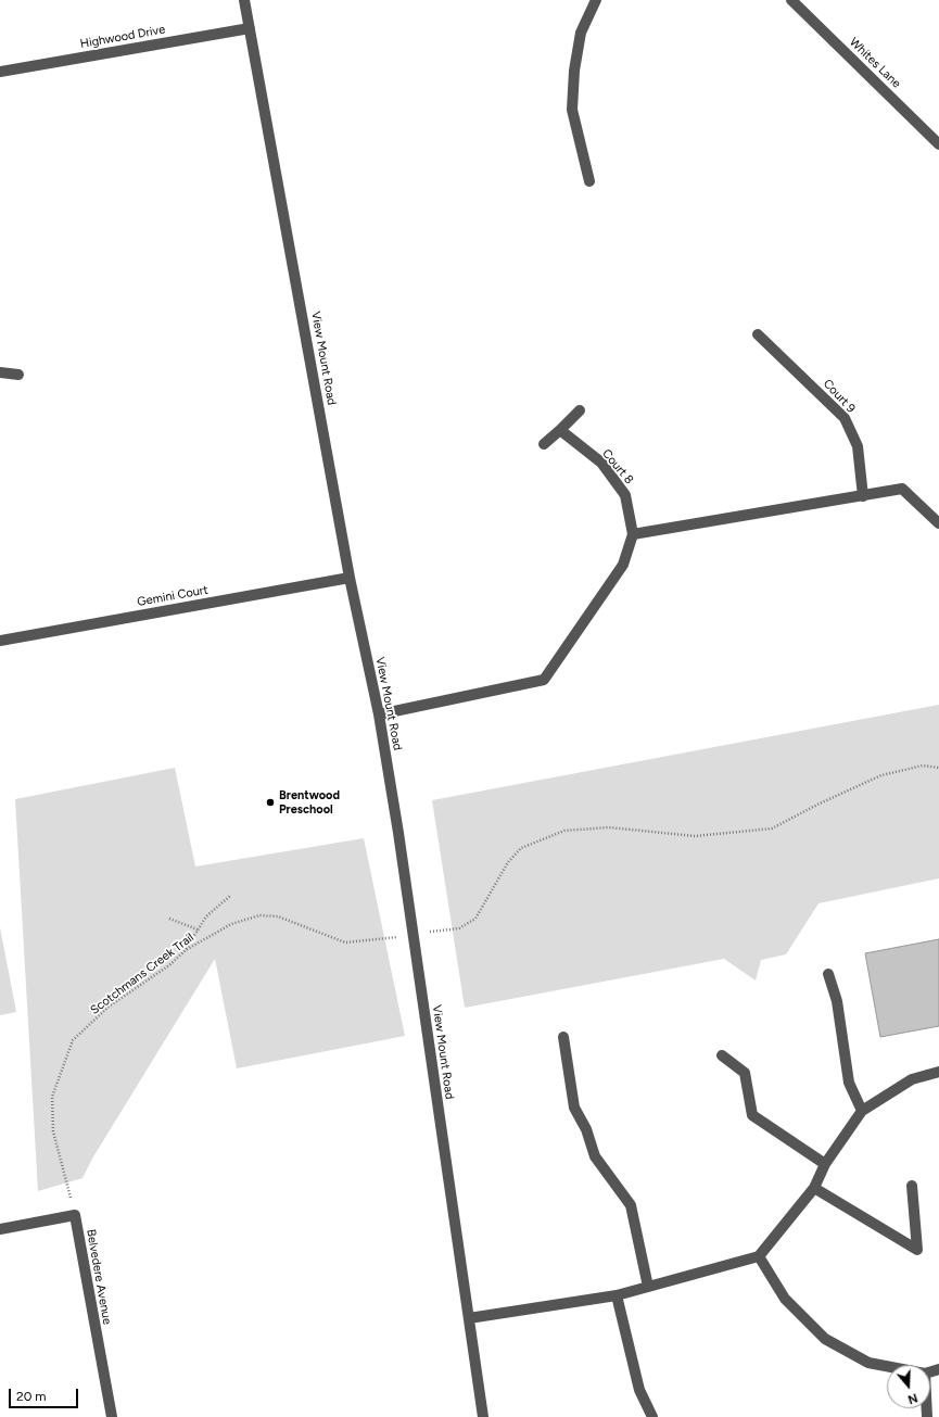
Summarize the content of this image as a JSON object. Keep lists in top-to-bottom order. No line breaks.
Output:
{"streets":{"street":["Highwood Drive","Whites Lane","View Mount Road","Court 9","Court 8","Gemini Court","Belvedere Avenue"],"path":["Scotchmans Creek Trail"]},"crossings":[["Highwood Drive","View Mount Road"],["View Mount Road","Gemini Court"],["View Mount Road","Scotchmans Creek Trail"],["Scotchmans Creek Trail","Belvedere Avenue"]],"places":["Brentwood Preschool"],"scale_bar":"20 m","north":"bottom"}
